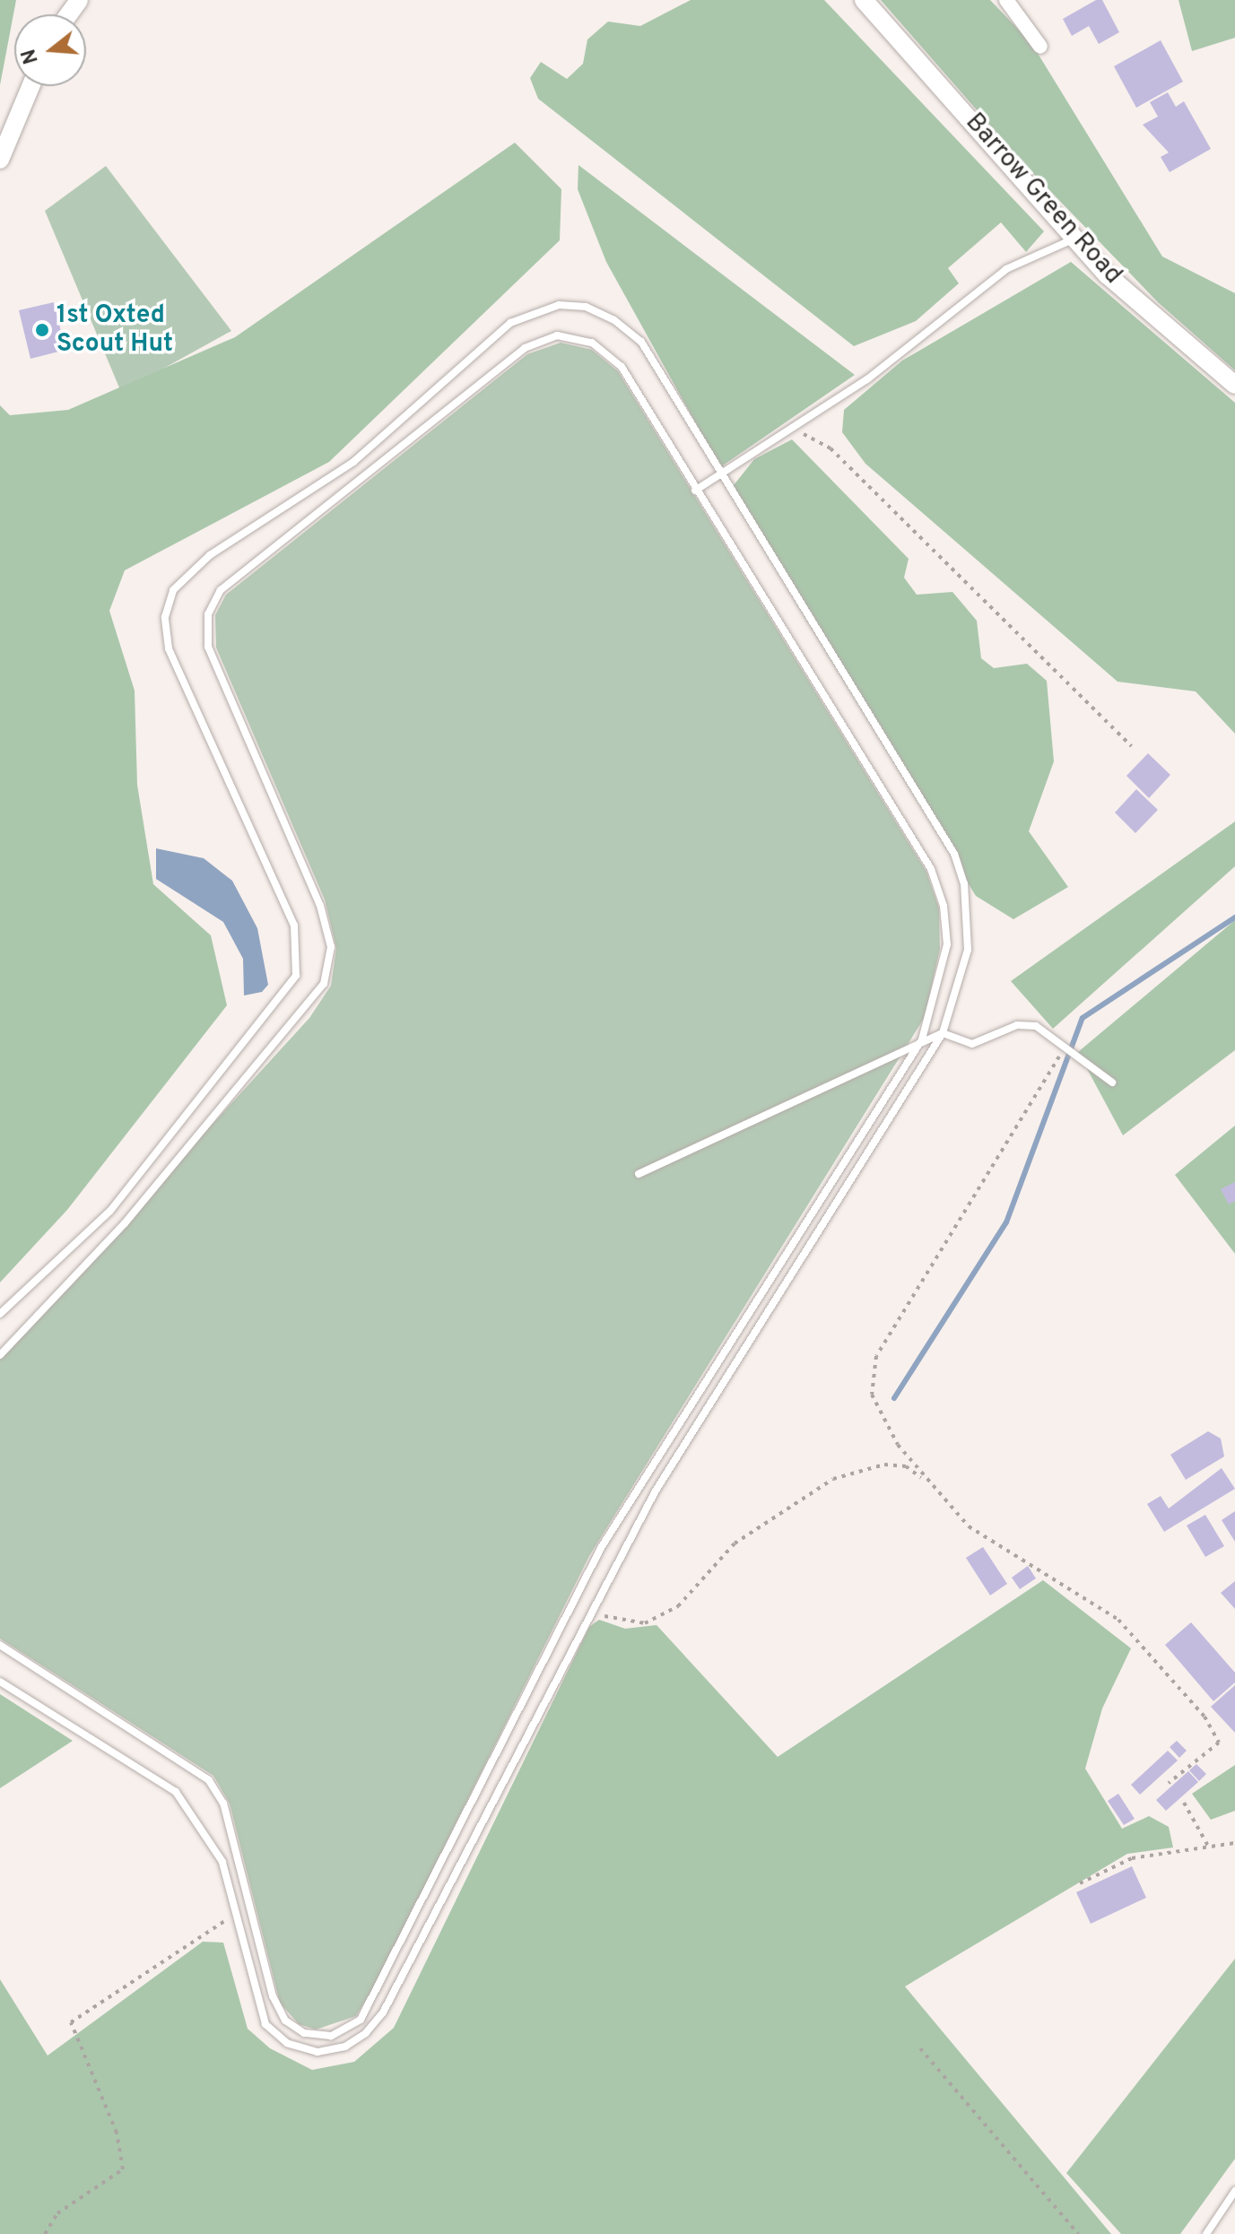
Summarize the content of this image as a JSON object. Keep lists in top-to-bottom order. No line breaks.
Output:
{"streets":{"street":["Barrow Green Road"]},"places":["1st Oxted Scout Hut"],"north":"left"}
